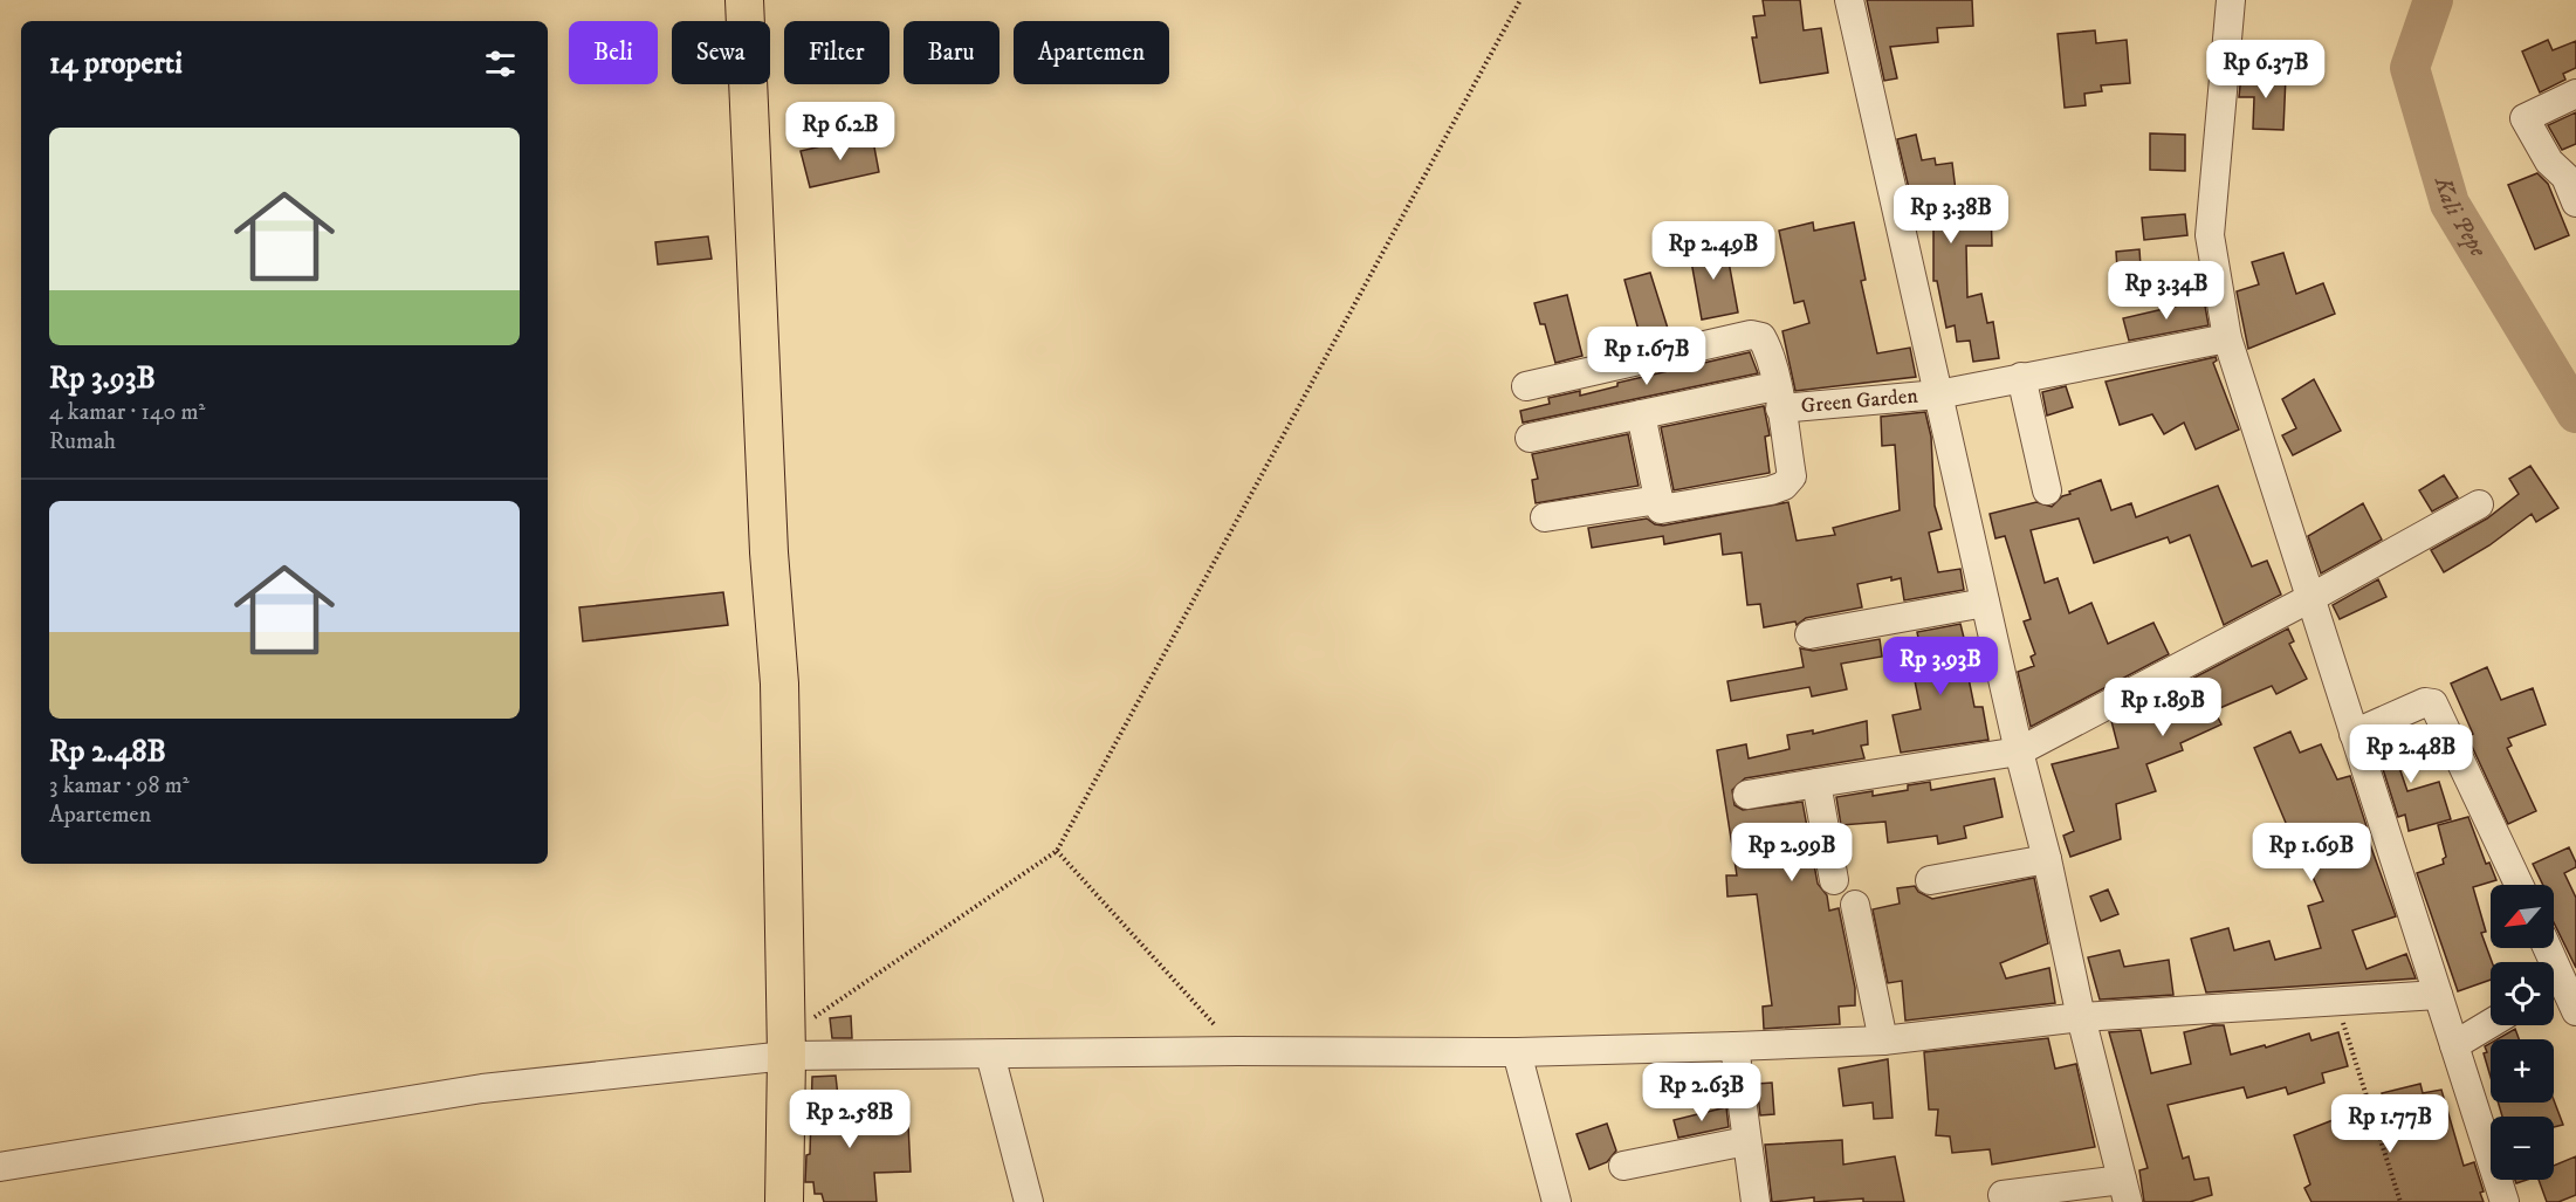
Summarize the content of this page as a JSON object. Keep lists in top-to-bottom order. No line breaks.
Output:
{"streets":{"street":["Green Garden"]},"water":["Kali Pepe"],"north":"bottom left","page":{"chip":["Beli","Sewa","Filter","Baru","Apartemen"],"heading":"14 properti","price":["Rp 6.37B","Rp 6.2B","Rp 3.38B","Rp 2.49B","Rp 3.34B","Rp 1.67B","Rp 3.93B","Rp 1.89B","Rp 2.48B","Rp 2.99B","Rp 1.69B","Rp 2.63B","Rp 2.58B","Rp 1.77B"],"list":[{"name":"Rp 3.93B","note":"4 kamar · 140 m² · Rumah"},{"name":"Rp 2.48B","note":"3 kamar · 98 m² · Apartemen"}],"map_buttons":["+","−"]}}
